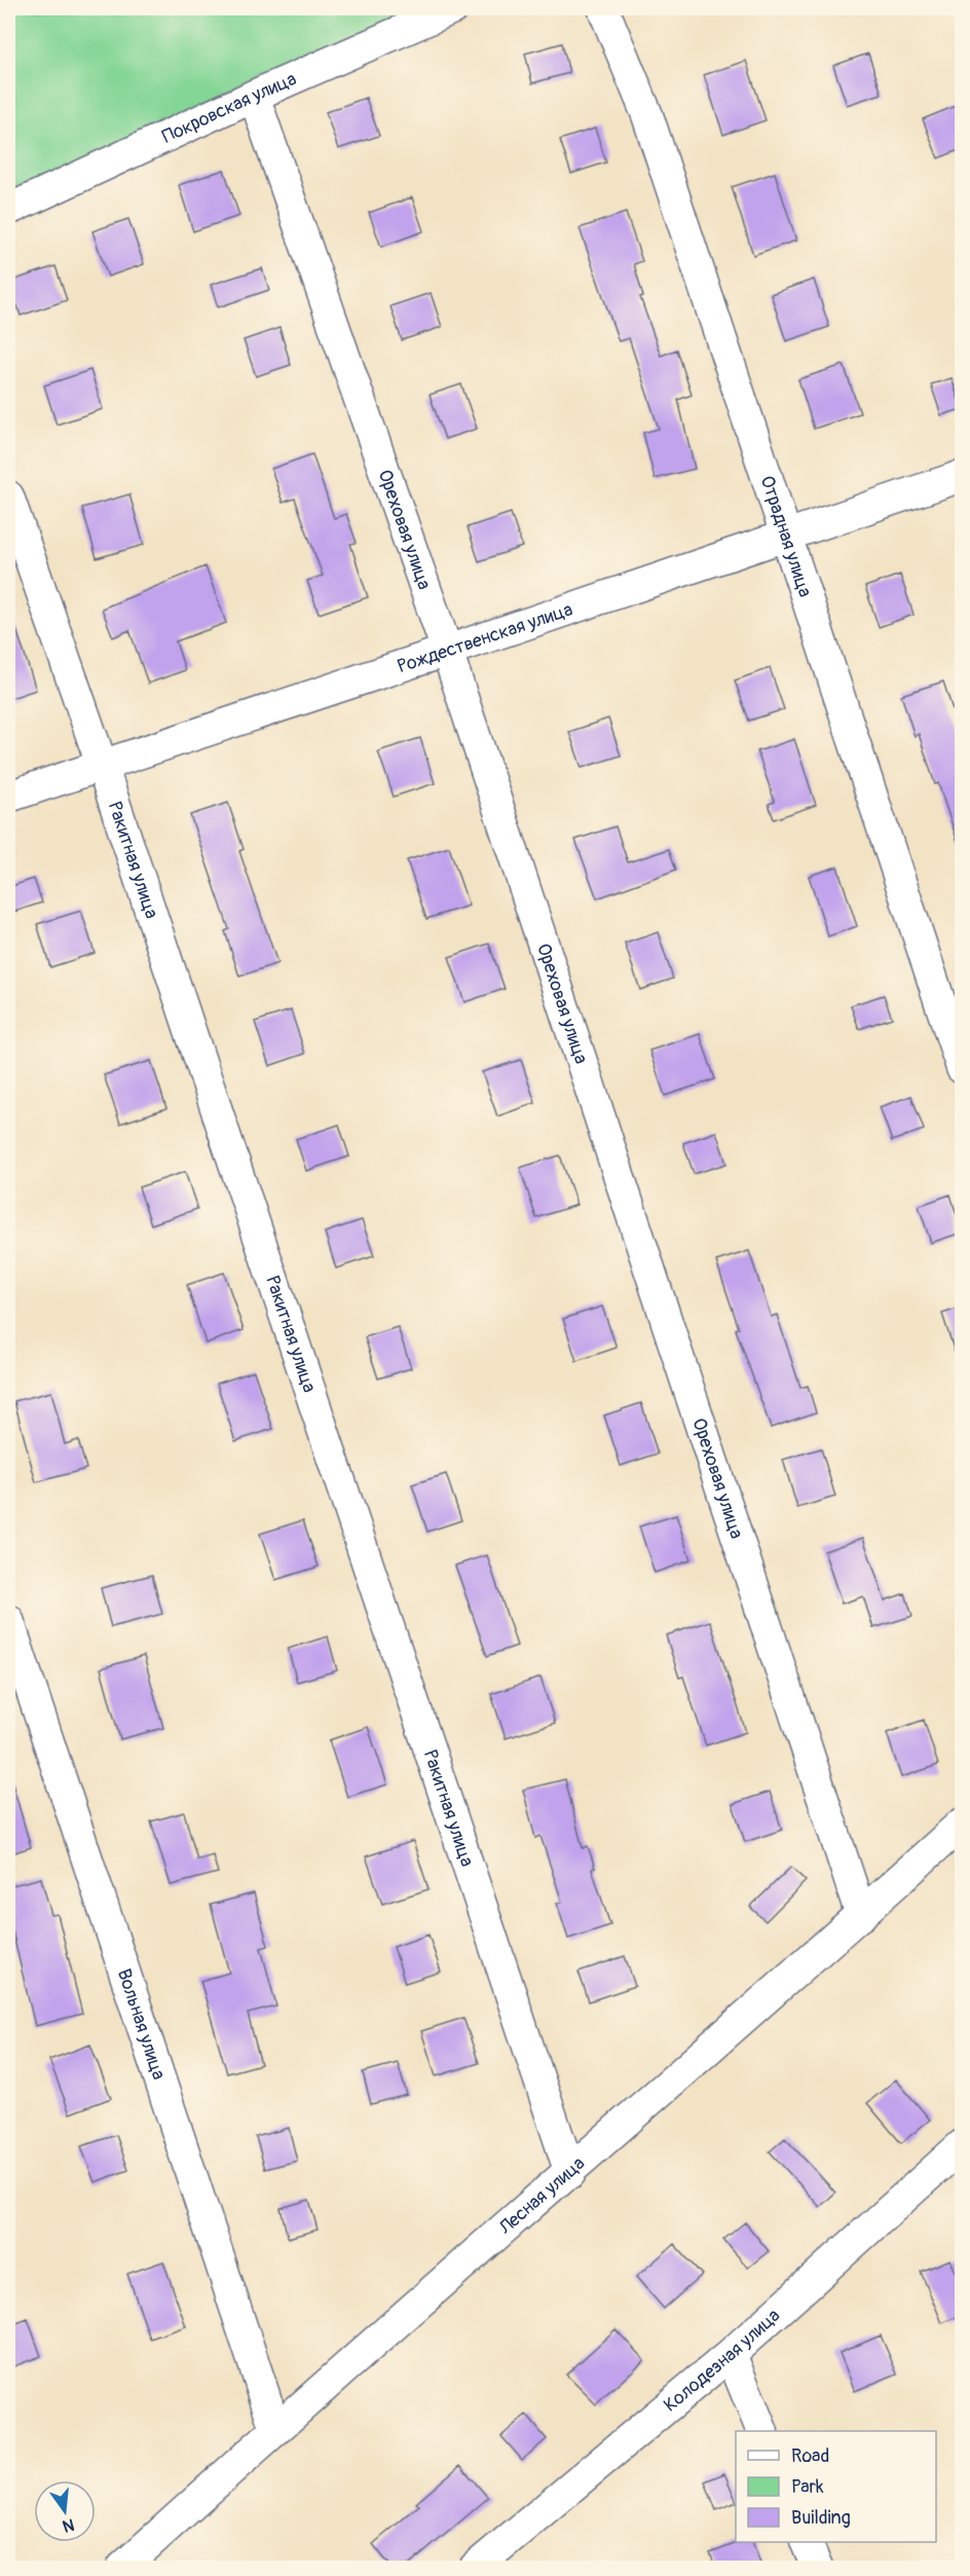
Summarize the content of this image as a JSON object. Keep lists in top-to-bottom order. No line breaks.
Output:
{"streets":{"street":["Покровская улица","Ореховая улица","Отрадная улица","Рождественская улица","Ракитная улица","Вольная улица","Лесная улица","Колодезная улица"]},"crossings":[["Покровская улица","Ореховая улица"],["Ореховая улица","Рождественская улица"],["Ореховая улица","Лесная улица"],["Отрадная улица","Рождественская улица"],["Рождественская улица","Ракитная улица"],["Ракитная улица","Лесная улица"],["Вольная улица","Лесная улица"]],"legend":["Road","Park","Building"],"north":"bottom"}
